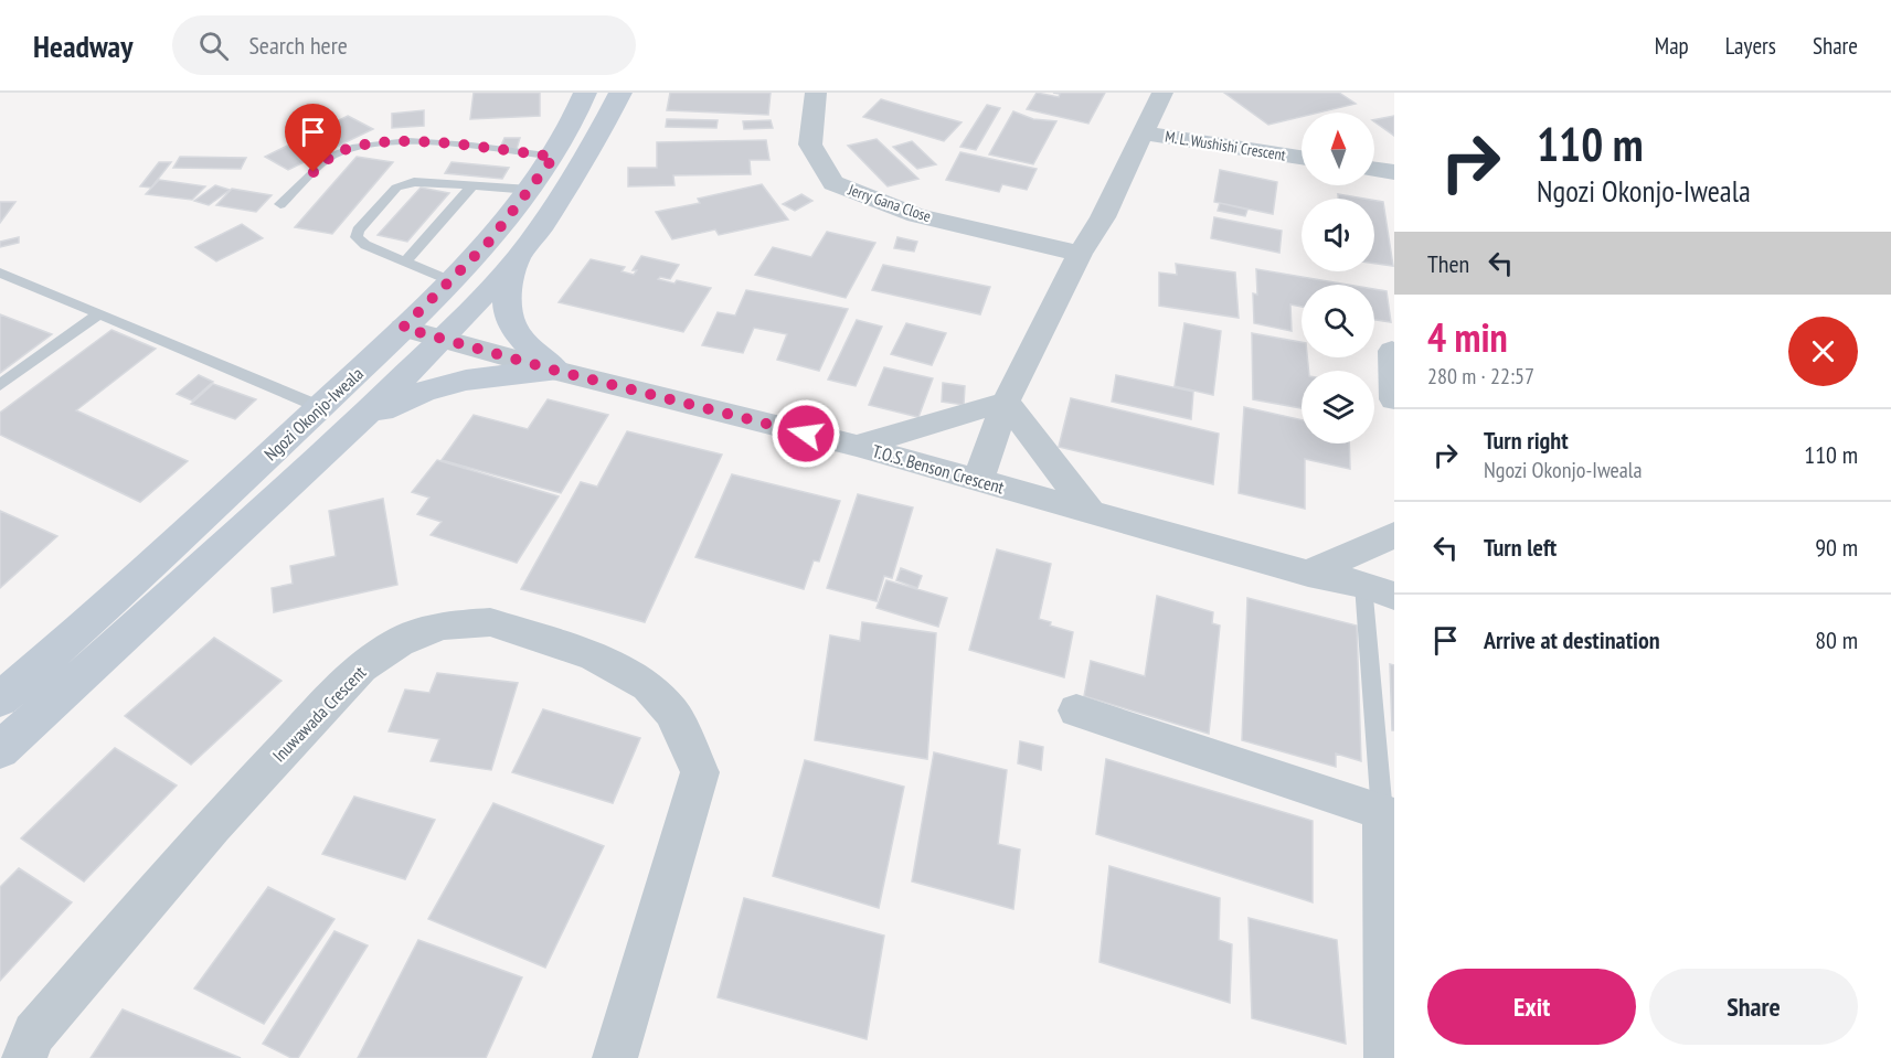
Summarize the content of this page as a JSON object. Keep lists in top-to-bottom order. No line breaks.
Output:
{"streets":{"street":["M. L. Wushishi Crescent","Jerry Gana Close","Ngozi Okonjo-Iweala","T.O.S. Benson Crescent","Inuwawada Crescent"]},"crossings":[["Ngozi Okonjo-Iweala","T.O.S. Benson Crescent"]],"north":"top","page":{"header":"Headway","search":"Search here","nav":["Map","Layers","Share"],"turn":["110 m","Ngozi Okonjo-Iweala"],"then":"Then","heading":["4 min","280 m · 22:57"],"list":[{"name":"Turn right","note":"Ngozi Okonjo-Iweala","value":"110 m"},{"name":"Turn left","value":"90 m"},{"name":"Arrive at destination","value":"80 m"}],"buttons":["Exit","Share"]}}
